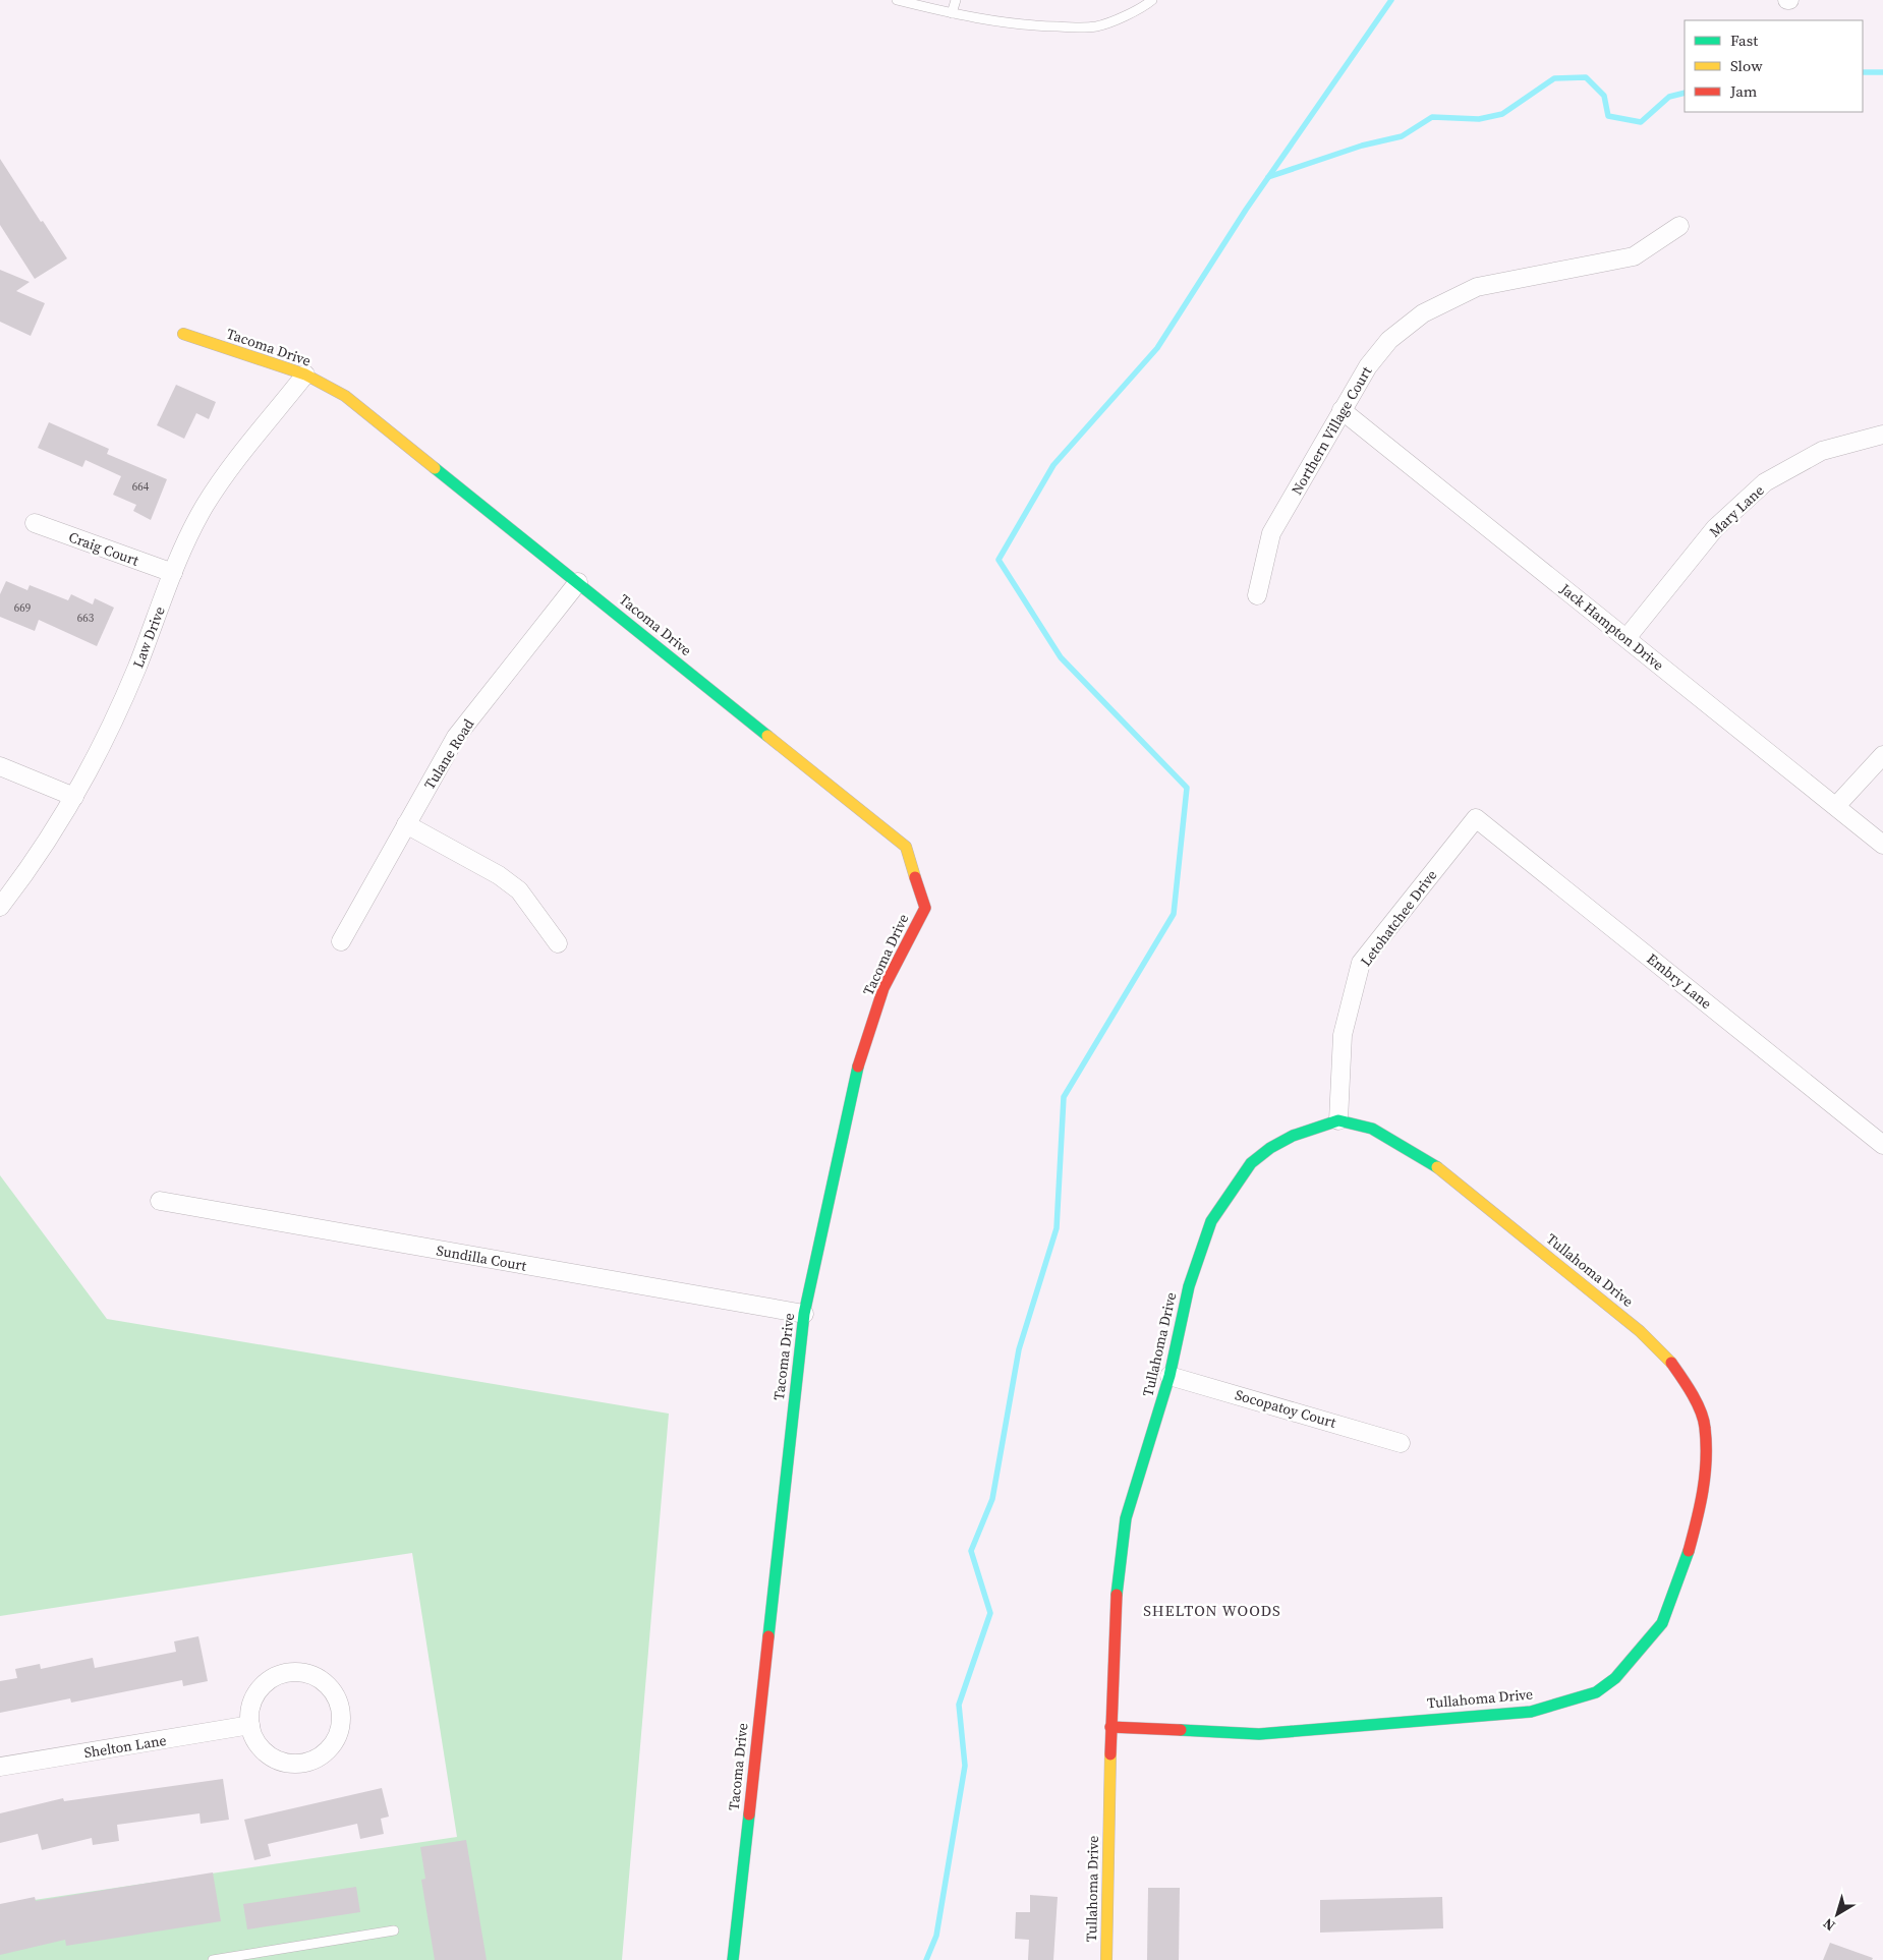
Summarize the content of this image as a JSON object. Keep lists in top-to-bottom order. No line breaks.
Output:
{"streets":{"street":["Tacoma Drive","Northern Village Court","Mary Lane","Craig Court","Jack Hampton Drive","Law Drive","Tulane Road","Letohatchee Drive","Embry Lane","Sundilla Court","Tullahoma Drive","Socopatoy Court","Shelton Lane"]},"crossings":[["Tacoma Drive","Law Drive"],["Tacoma Drive","Tulane Road"],["Tacoma Drive","Sundilla Court"],["Northern Village Court","Jack Hampton Drive"],["Mary Lane","Jack Hampton Drive"],["Craig Court","Law Drive"],["Letohatchee Drive","Embry Lane"],["Letohatchee Drive","Tullahoma Drive"],["Tullahoma Drive","Socopatoy Court"]],"districts":["SHELTON WOODS"],"house_numbers":["664","669","663"],"legend":["Fast","Slow","Jam"],"north":"bottom left"}
